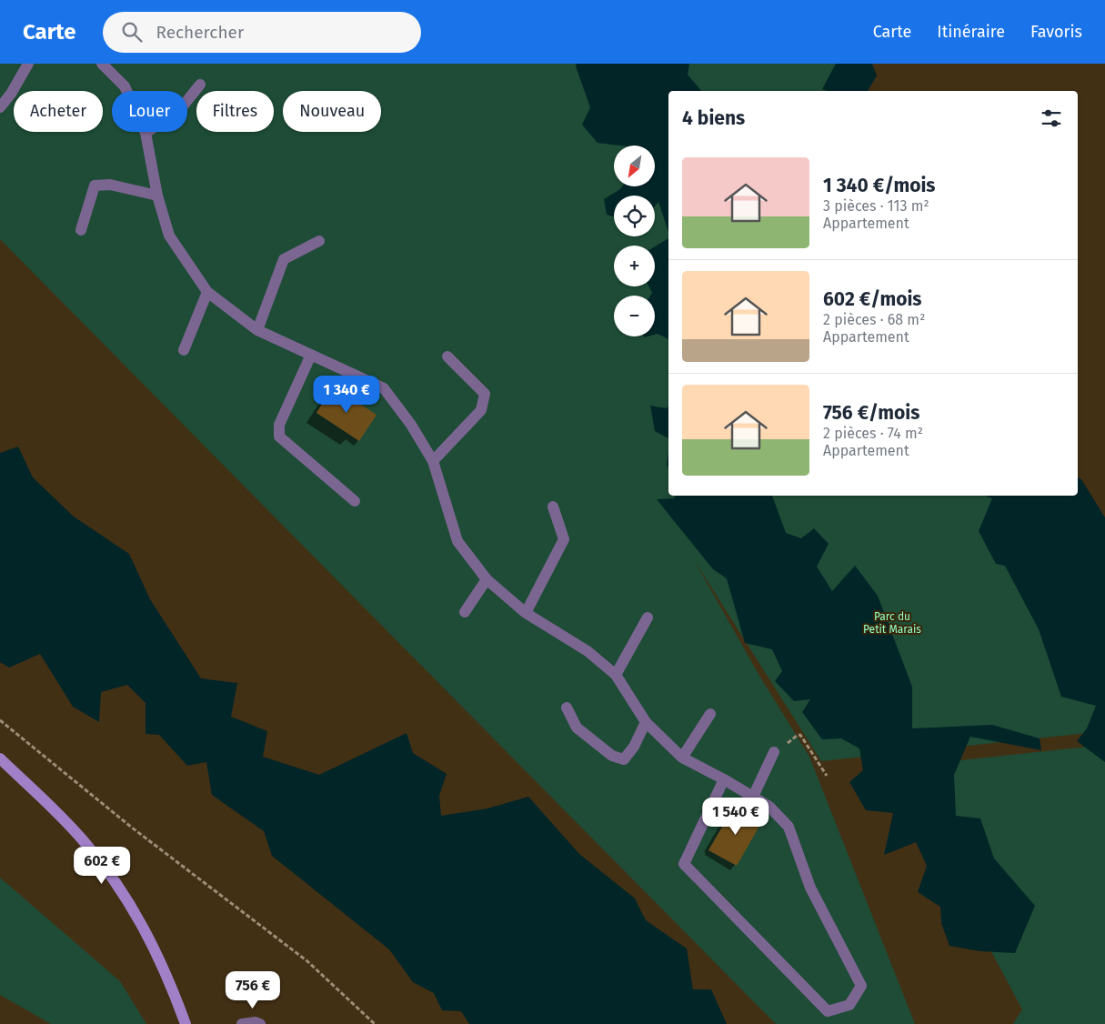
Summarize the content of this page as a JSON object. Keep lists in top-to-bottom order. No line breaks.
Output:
{"parks":["Parc du Petit Marais"],"north":"bottom left","page":{"header":"Carte","search":"Rechercher","nav":["Carte","Itinéraire","Favoris"],"chip":["Acheter","Louer","Filtres","Nouveau"],"heading":"4 biens","map_buttons":["+","−"],"list":[{"name":"1 340 €/mois","note":"3 pièces · 113 m² · Appartement"},{"name":"602 €/mois","note":"2 pièces · 68 m² · Appartement"},{"name":"756 €/mois","note":"2 pièces · 74 m² · Appartement"}],"price":["1 340 €","1 540 €","602 €","756 €"]}}
